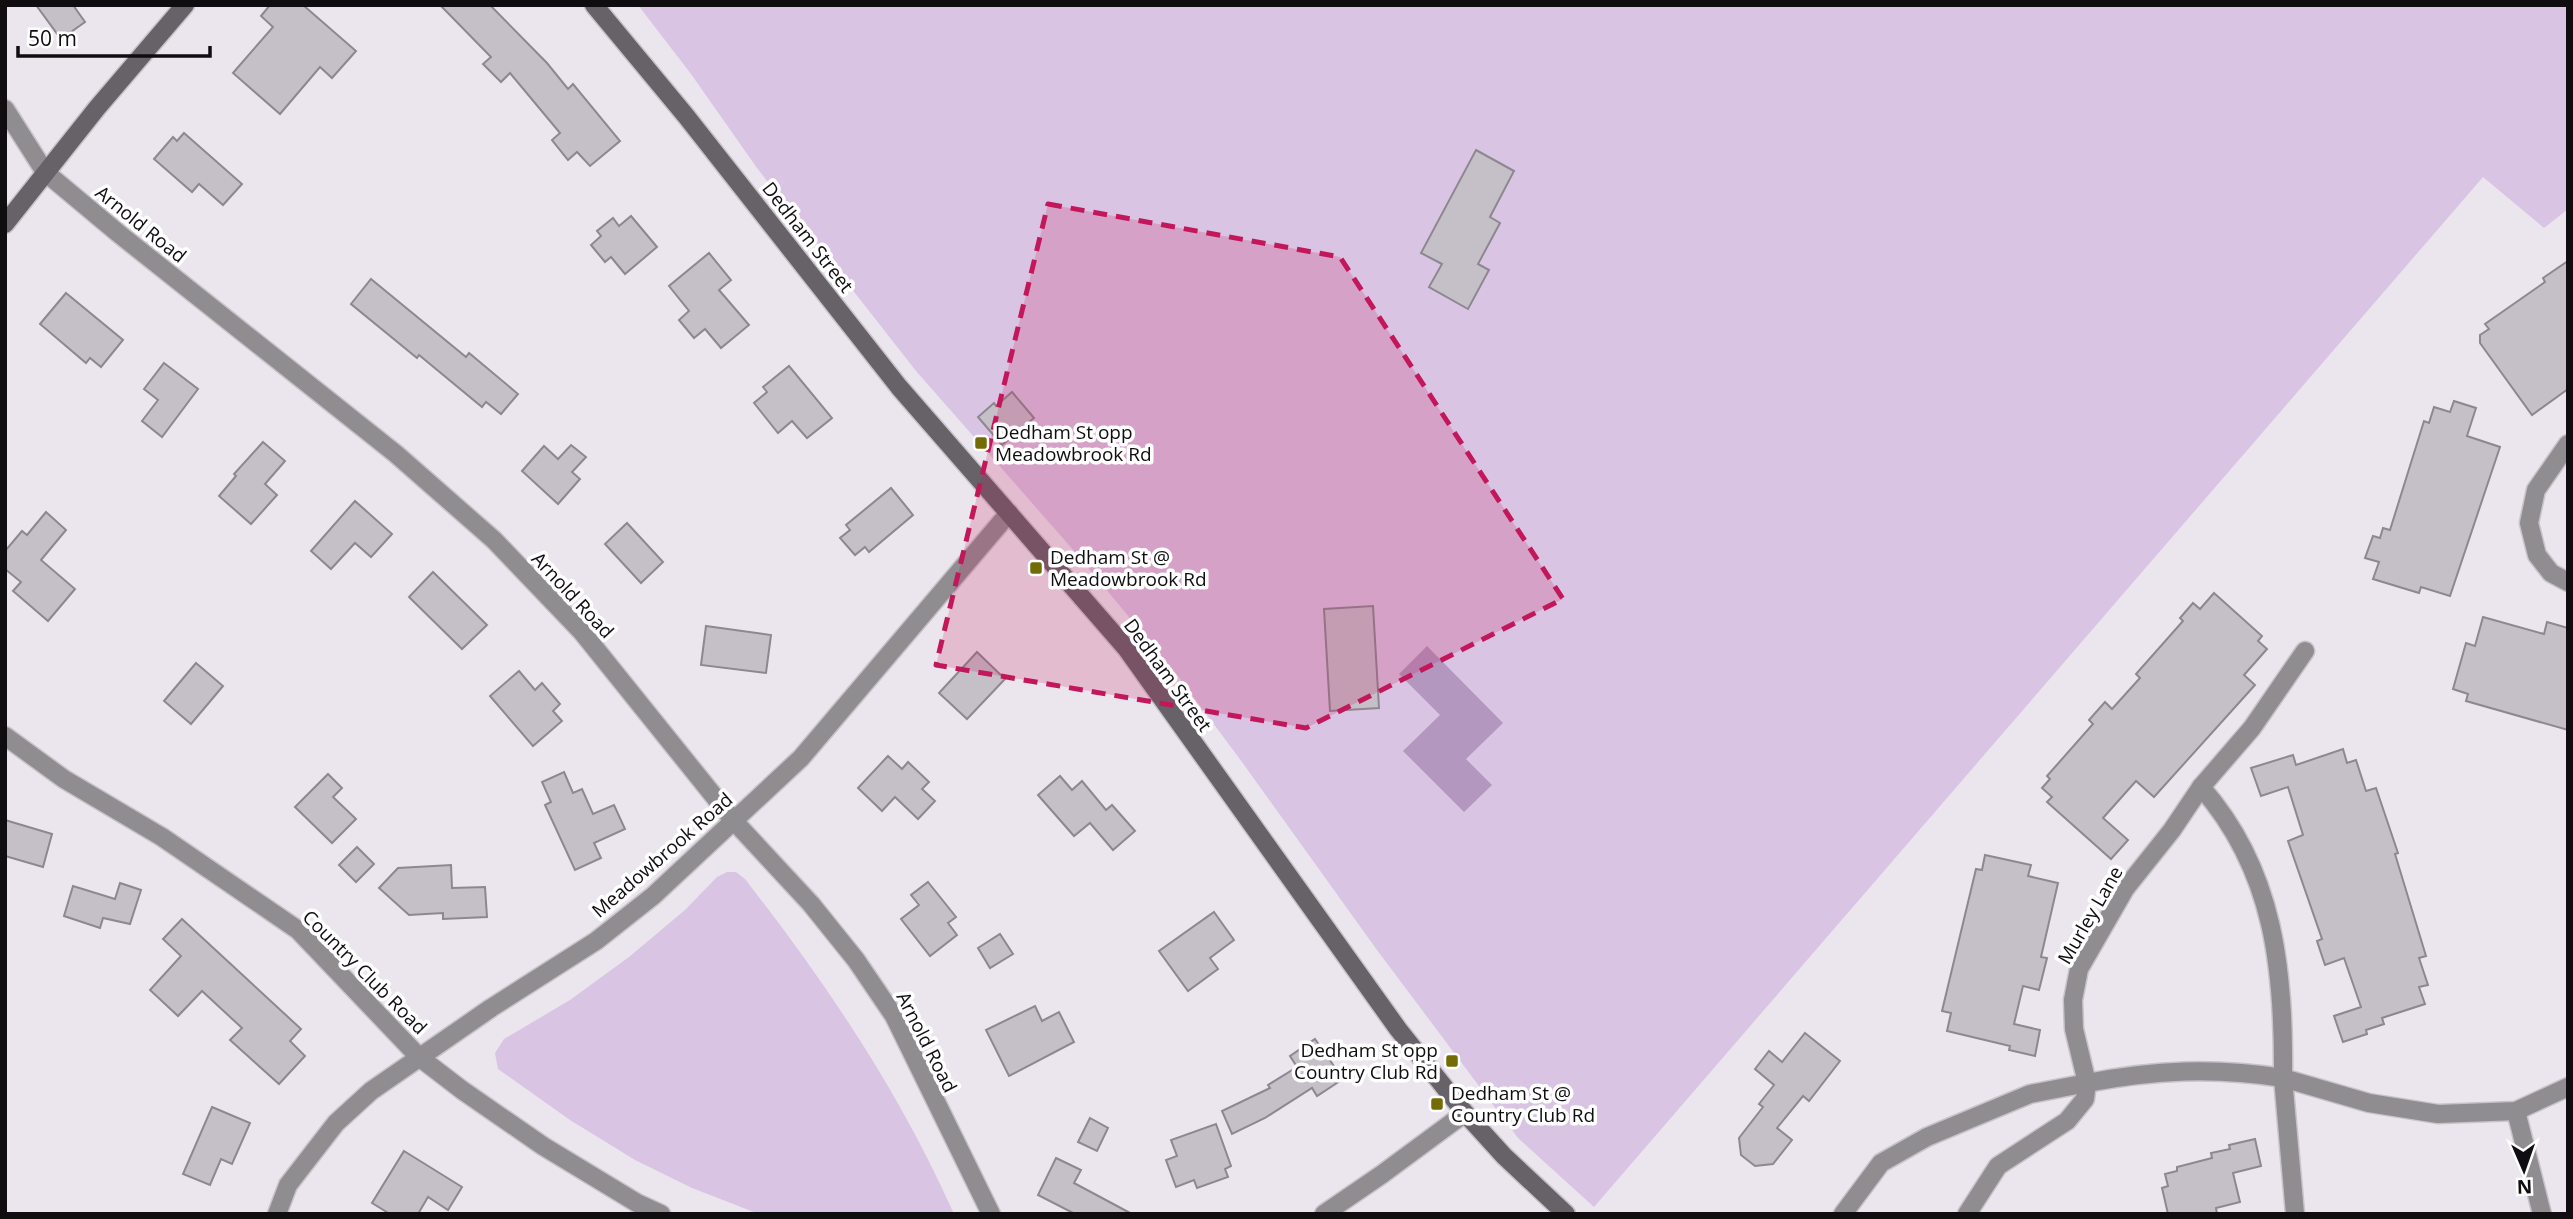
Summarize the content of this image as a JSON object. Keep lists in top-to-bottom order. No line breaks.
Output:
{"streets":{"main road":["Dedham Street"],"street":["Arnold Road","Meadowbrook Road","Murley Lane","Country Club Road"]},"crossings":[["Arnold Road","Meadowbrook Road"],["Dedham Street","Meadowbrook Road"],["Meadowbrook Road","Country Club Road"]],"places":{"transit":["Dedham St opp Meadowbrook Rd","Dedham St @ Meadowbrook Rd","Dedham St opp Country Club Rd","Dedham St @ Country Club Rd"]},"scale_bar":"50 m","north":"bottom"}
